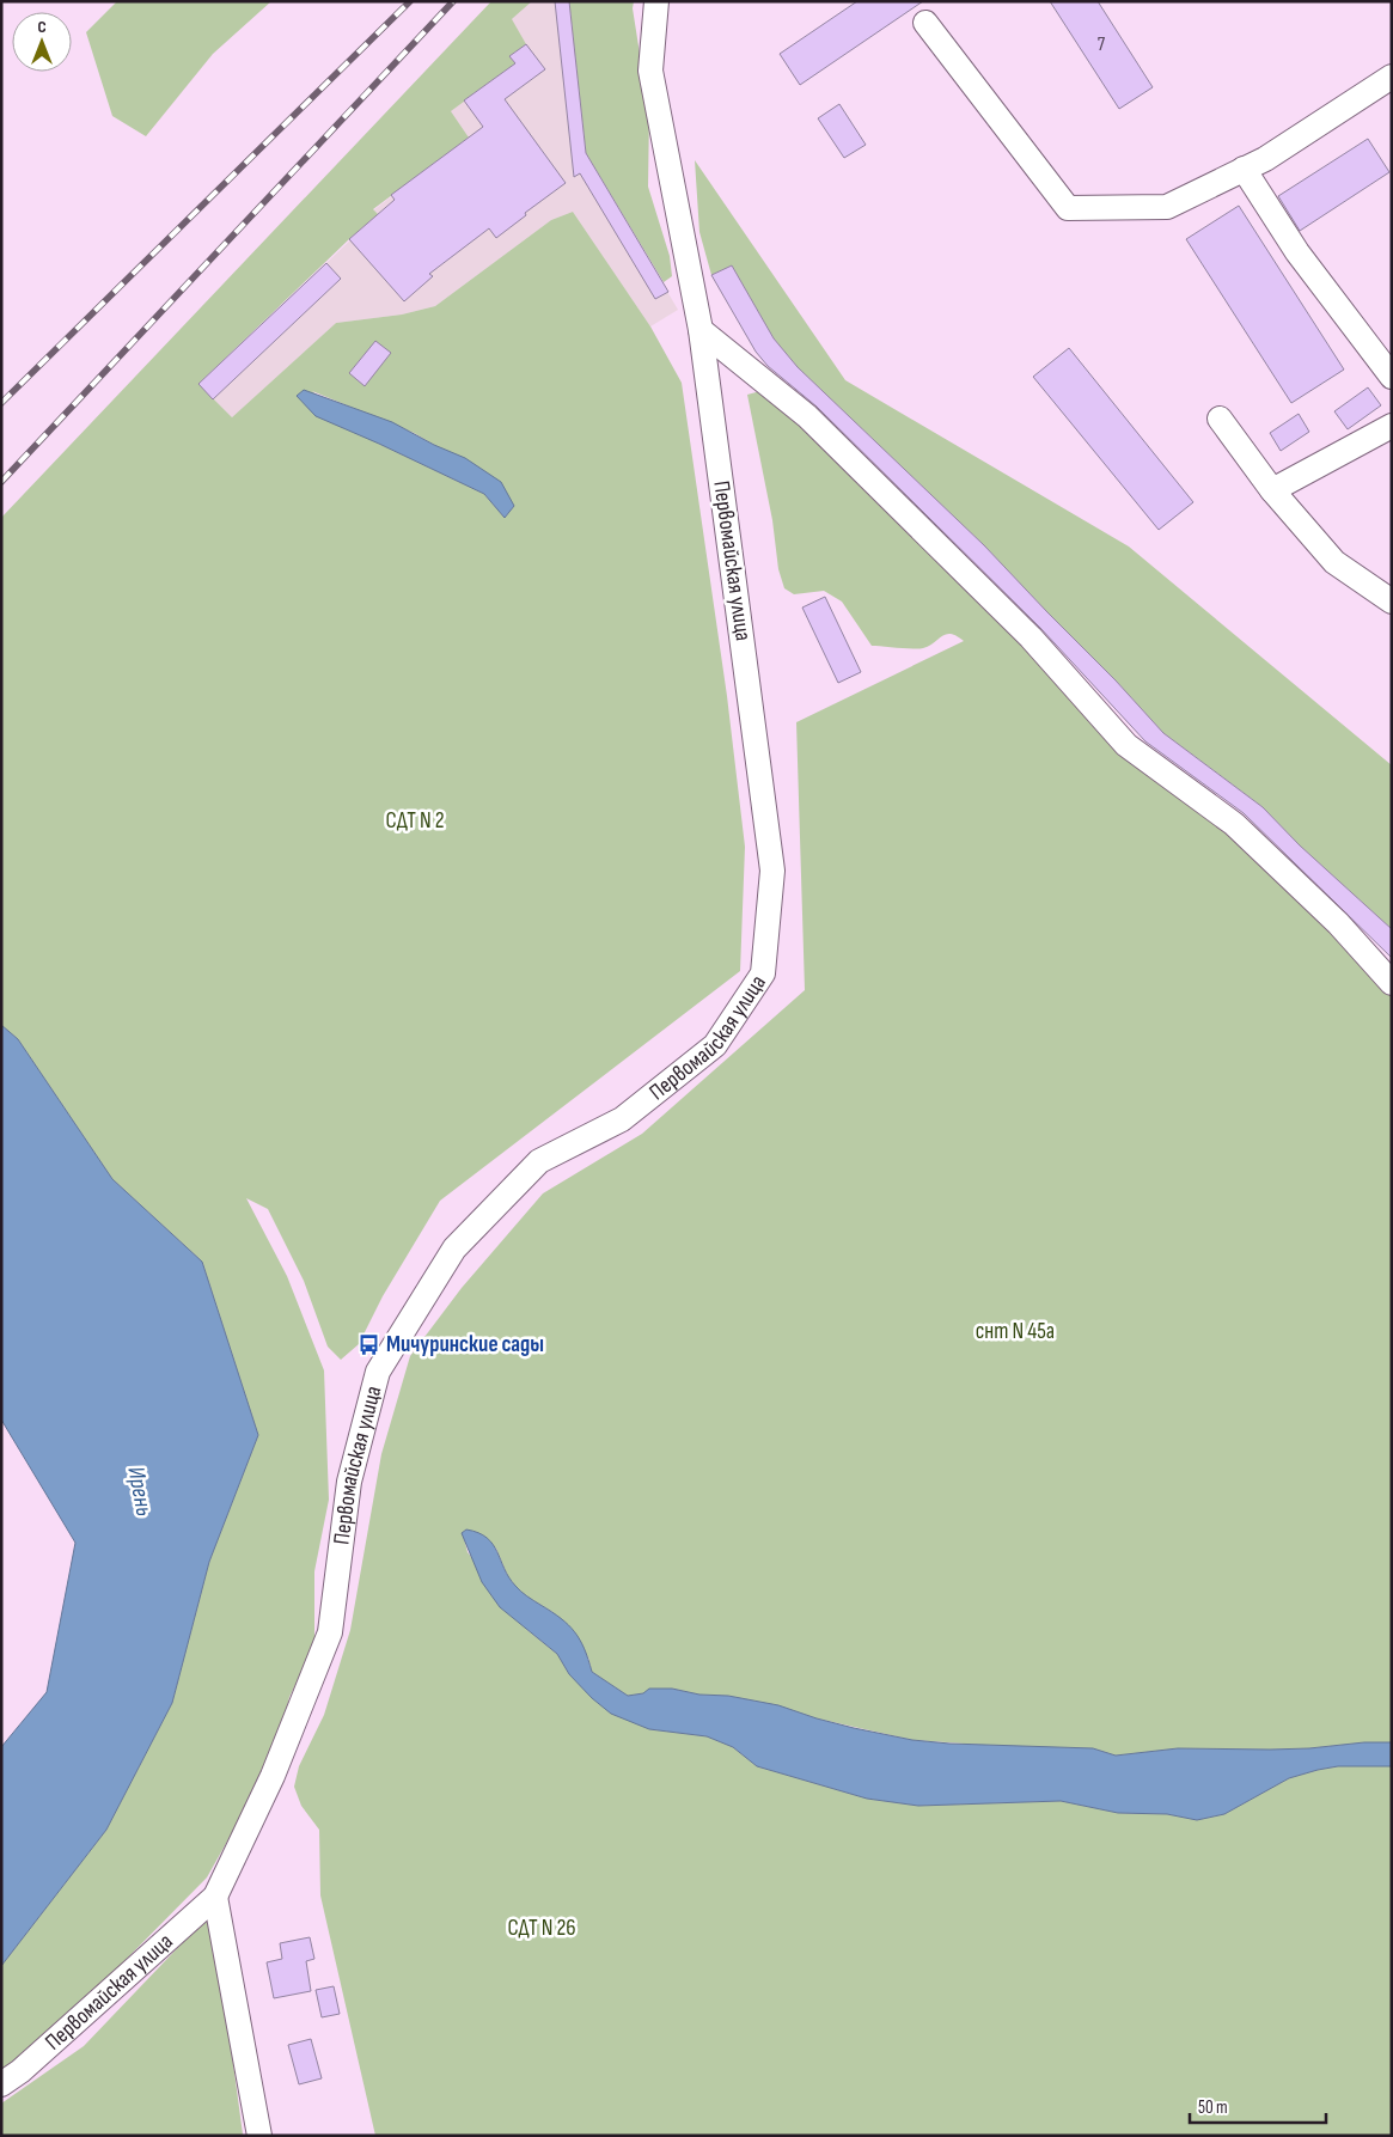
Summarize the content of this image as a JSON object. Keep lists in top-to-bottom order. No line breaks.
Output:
{"streets":{"street":["Первомайская улица"]},"water":["Ирень"],"parks":["СДТ N 2","снт N 45а","СДТ N 26"],"places":{"bus stop":["Мичуринские сады"]},"house_numbers":["7"],"scale_bar":"50 m","north":"top"}
